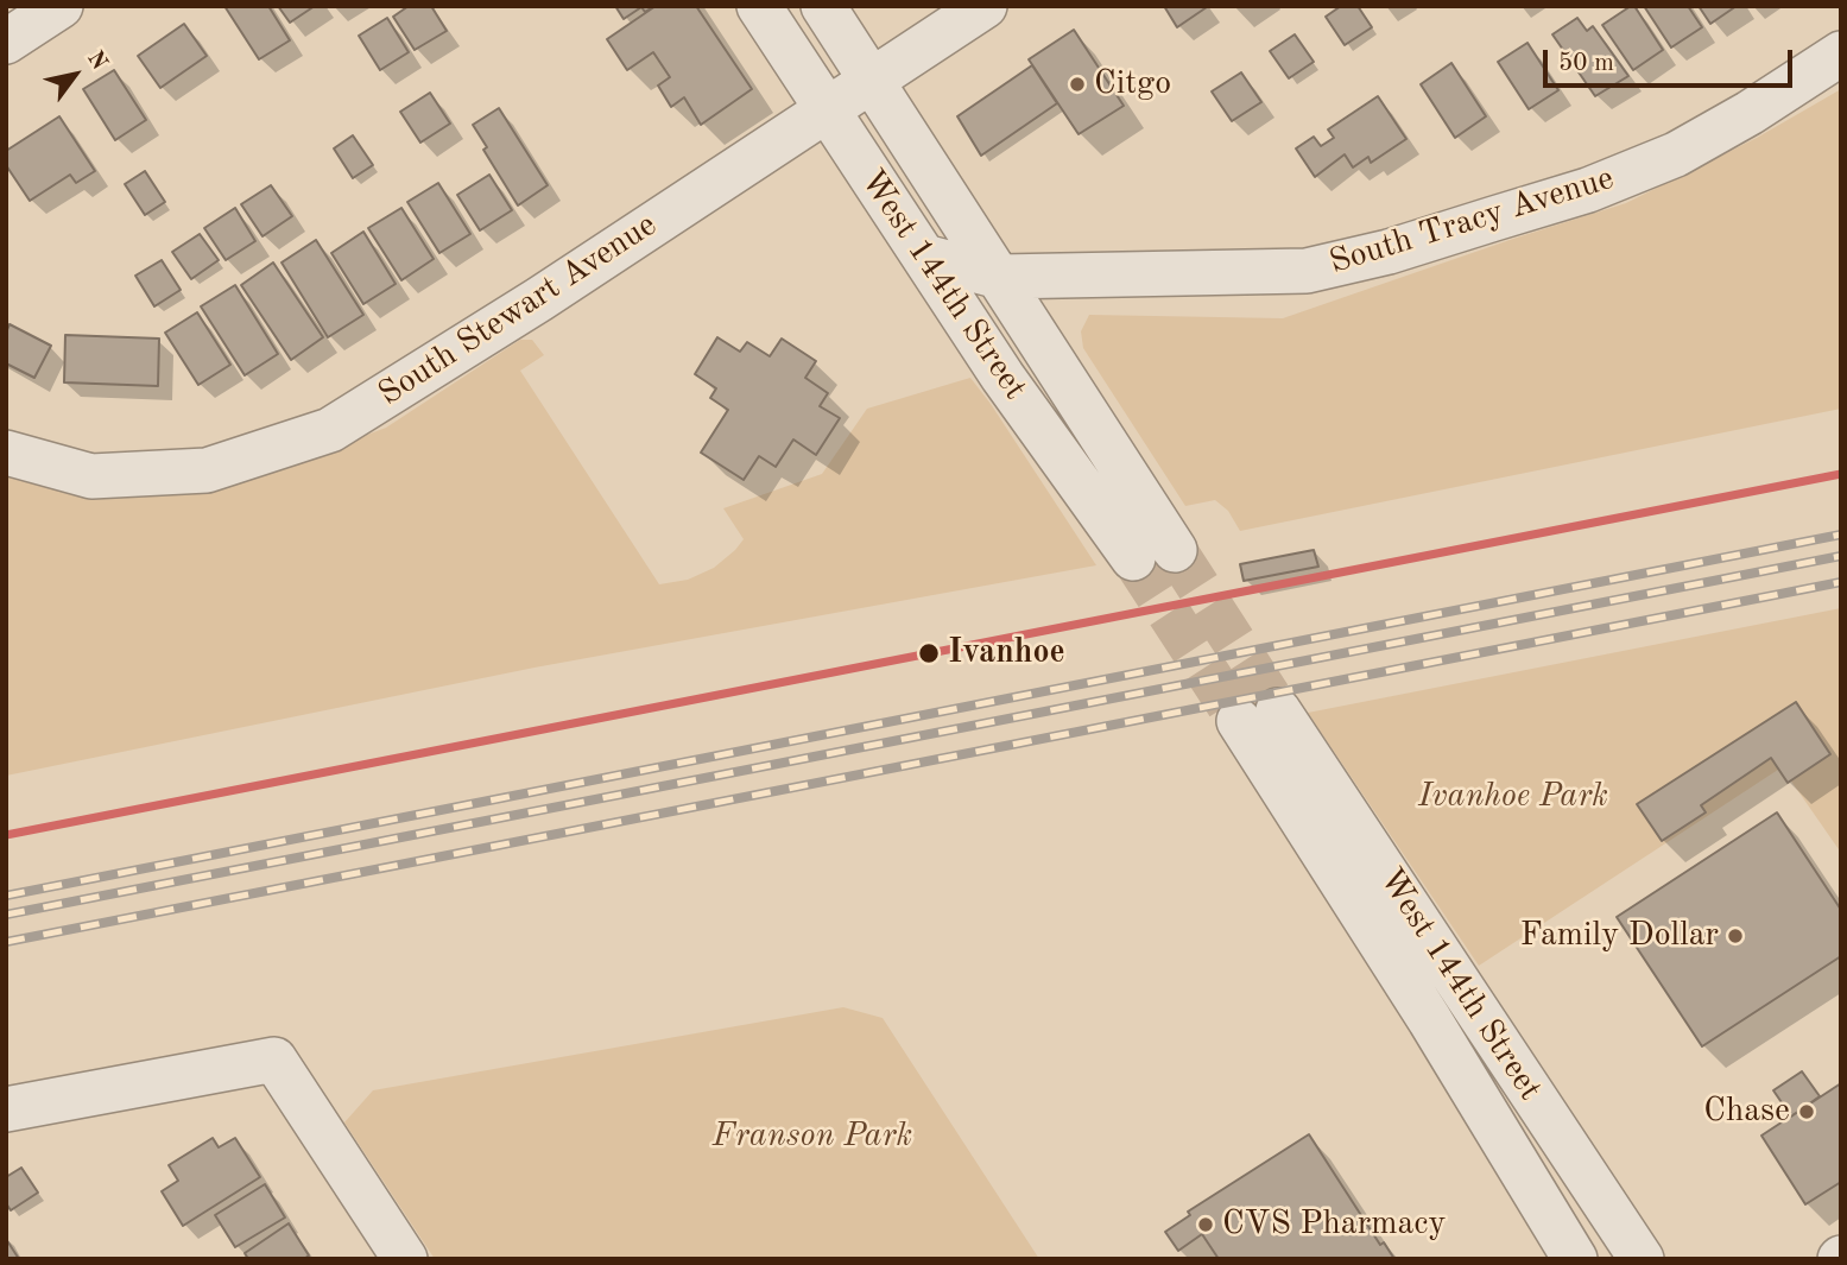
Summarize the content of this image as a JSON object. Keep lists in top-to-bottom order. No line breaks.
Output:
{"streets":{"street":["South Tracy Avenue","West 144th Street","South Stewart Avenue"]},"crossings":[["South Tracy Avenue","West 144th Street"],["West 144th Street","South Stewart Avenue"]],"parks":["Ivanhoe Park","Franson Park"],"places":["Citgo","Ivanhoe","Family Dollar","Chase","CVS Pharmacy"],"scale_bar":"50 m","north":"top right"}
